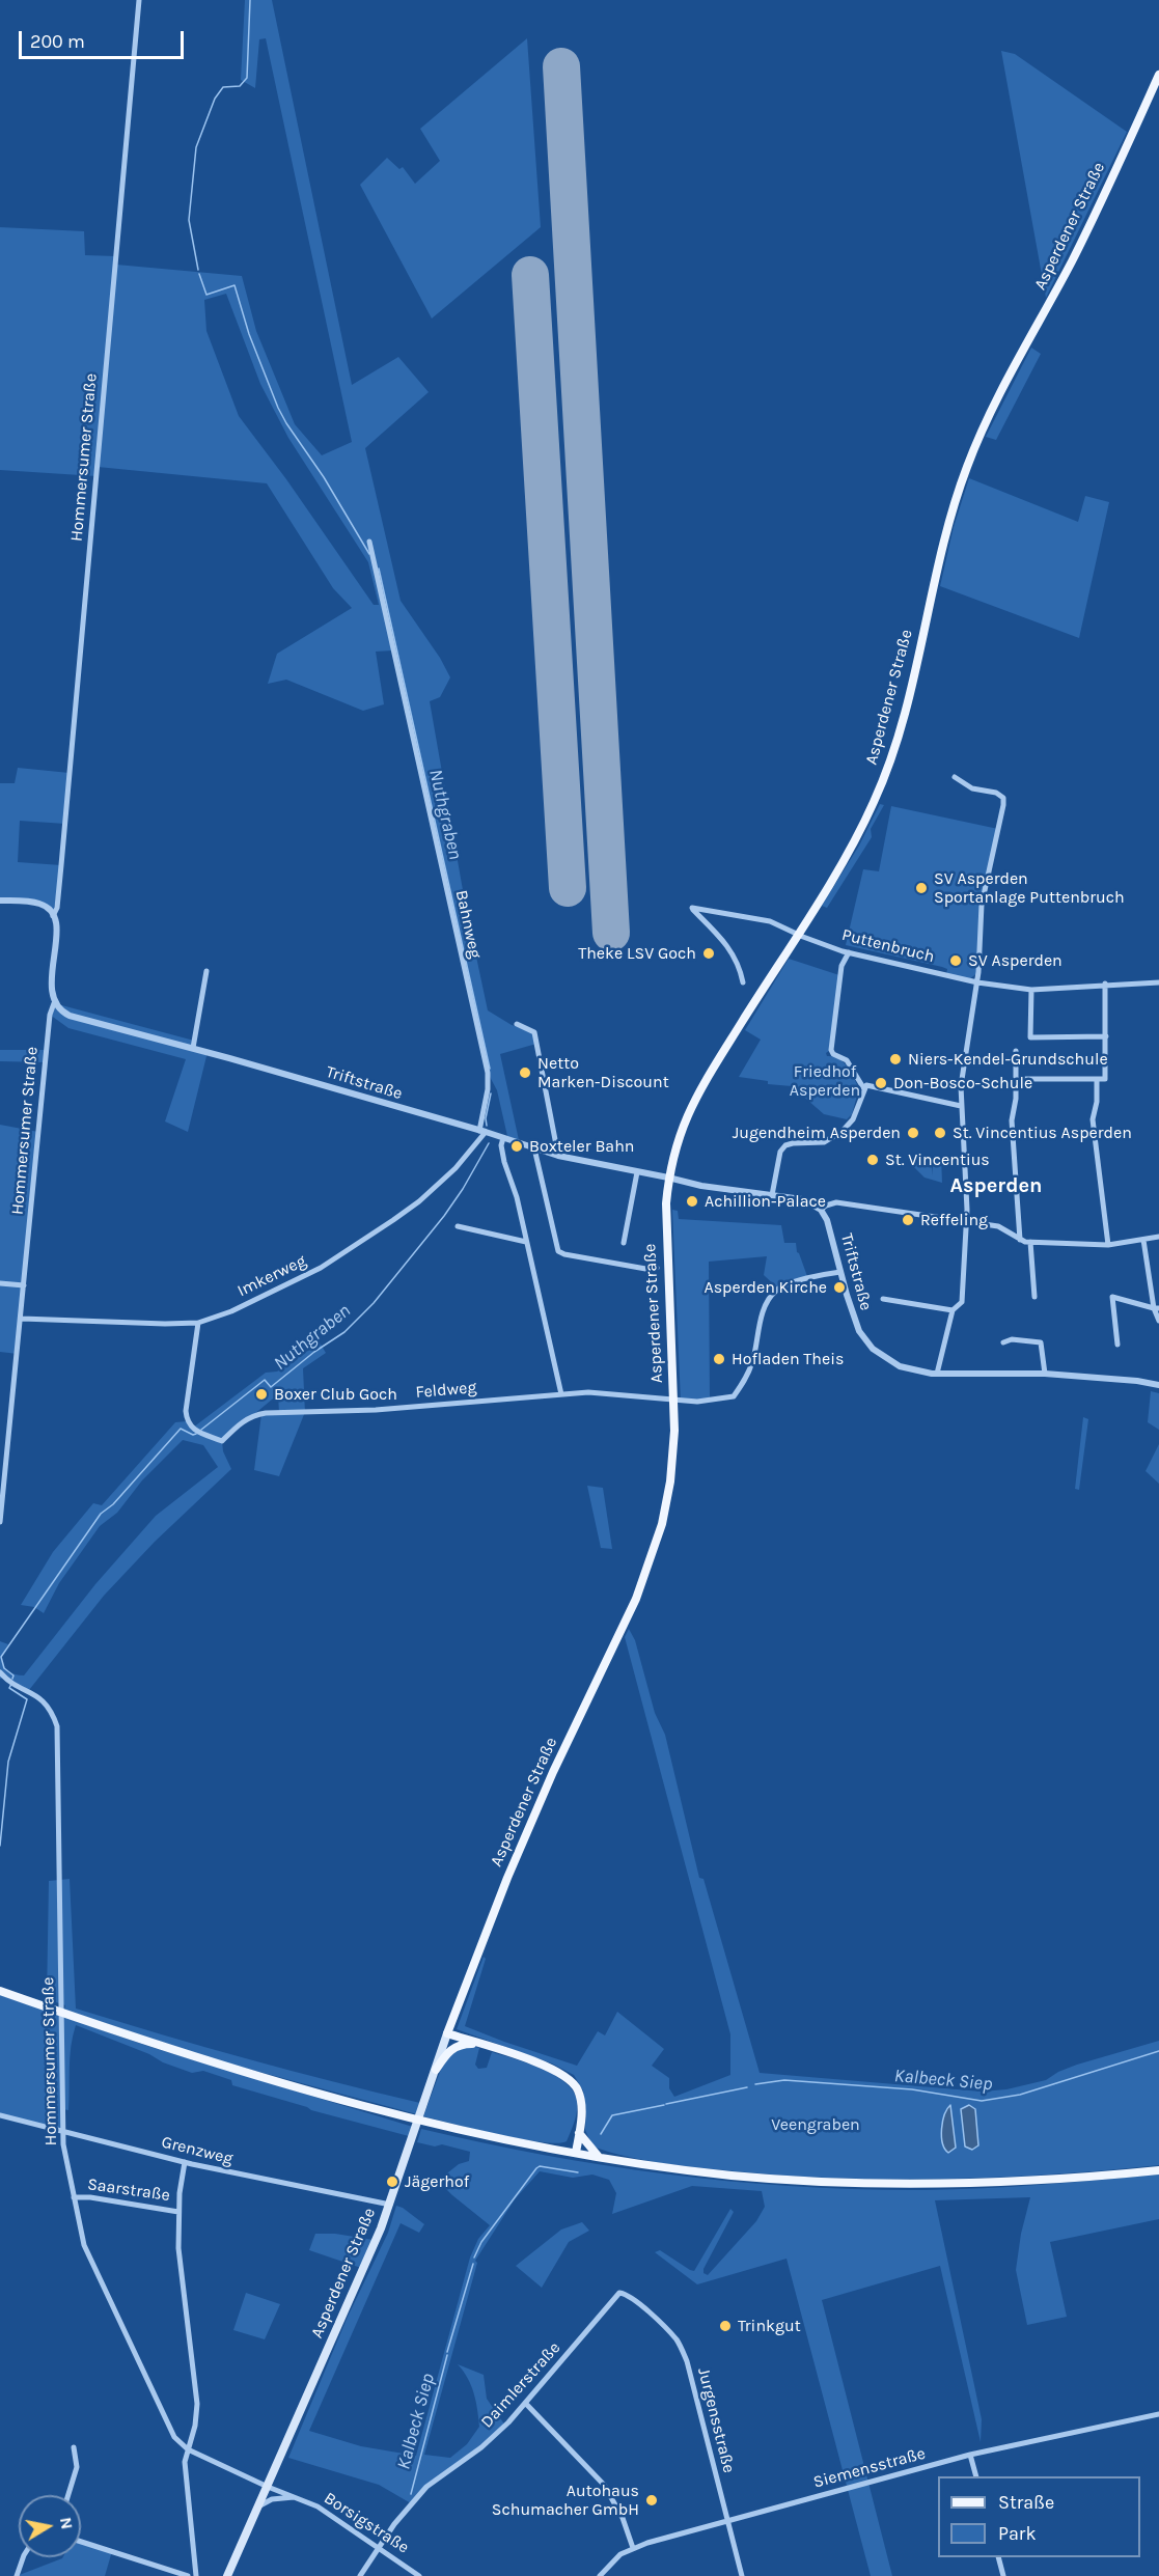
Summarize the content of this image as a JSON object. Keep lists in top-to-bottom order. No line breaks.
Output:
{"streets":{"main road":["Asperdener Straße"],"street":["Hommersumer Straße","Bahnweg","Puttenbruch","Triftstraße","Imkerweg","Feldweg","Grenzweg","Saarstraße","Daimlerstraße","Jurgensstraße","Siemensstraße","Borsigstraße"]},"crossings":[["Asperdener Straße","Hommersumer Straße"],["Asperdener Straße","Puttenbruch"],["Asperdener Straße","Triftstraße"],["Asperdener Straße","Feldweg"],["Asperdener Straße","Grenzweg"],["Asperdener Straße","Borsigstraße"],["Hommersumer Straße","Triftstraße"],["Hommersumer Straße","Imkerweg"],["Hommersumer Straße","Grenzweg"],["Hommersumer Straße","Saarstraße"],["Hommersumer Straße","Borsigstraße"],["Bahnweg","Triftstraße"],["Bahnweg","Imkerweg"],["Triftstraße","Imkerweg"],["Triftstraße","Feldweg"],["Imkerweg","Feldweg"],["Daimlerstraße","Jurgensstraße"],["Daimlerstraße","Borsigstraße"],["Jurgensstraße","Siemensstraße"]],"districts":["Asperden"],"water":["Nuthgraben","Kalbeck Siep"],"parks":["Friedhof Asperden","Veengraben"],"places":["SV Asperden Sportanlage Puttenbruch","Theke LSV Goch","SV Asperden","Niers-Kendel-Grundschule","Netto Marken-Discount","Don-Bosco-Schule","Jugendheim Asperden","St. Vincentius Asperden","Boxteler Bahn","St. Vincentius","Achillion-Palace","Reffeling","Asperden Kirche","Hofladen Theis","Boxer Club Goch","Jägerhof","Trinkgut","Autohaus Schumacher GmbH"],"legend":["Straße","Park"],"scale_bar":"200 m","north":"right"}
